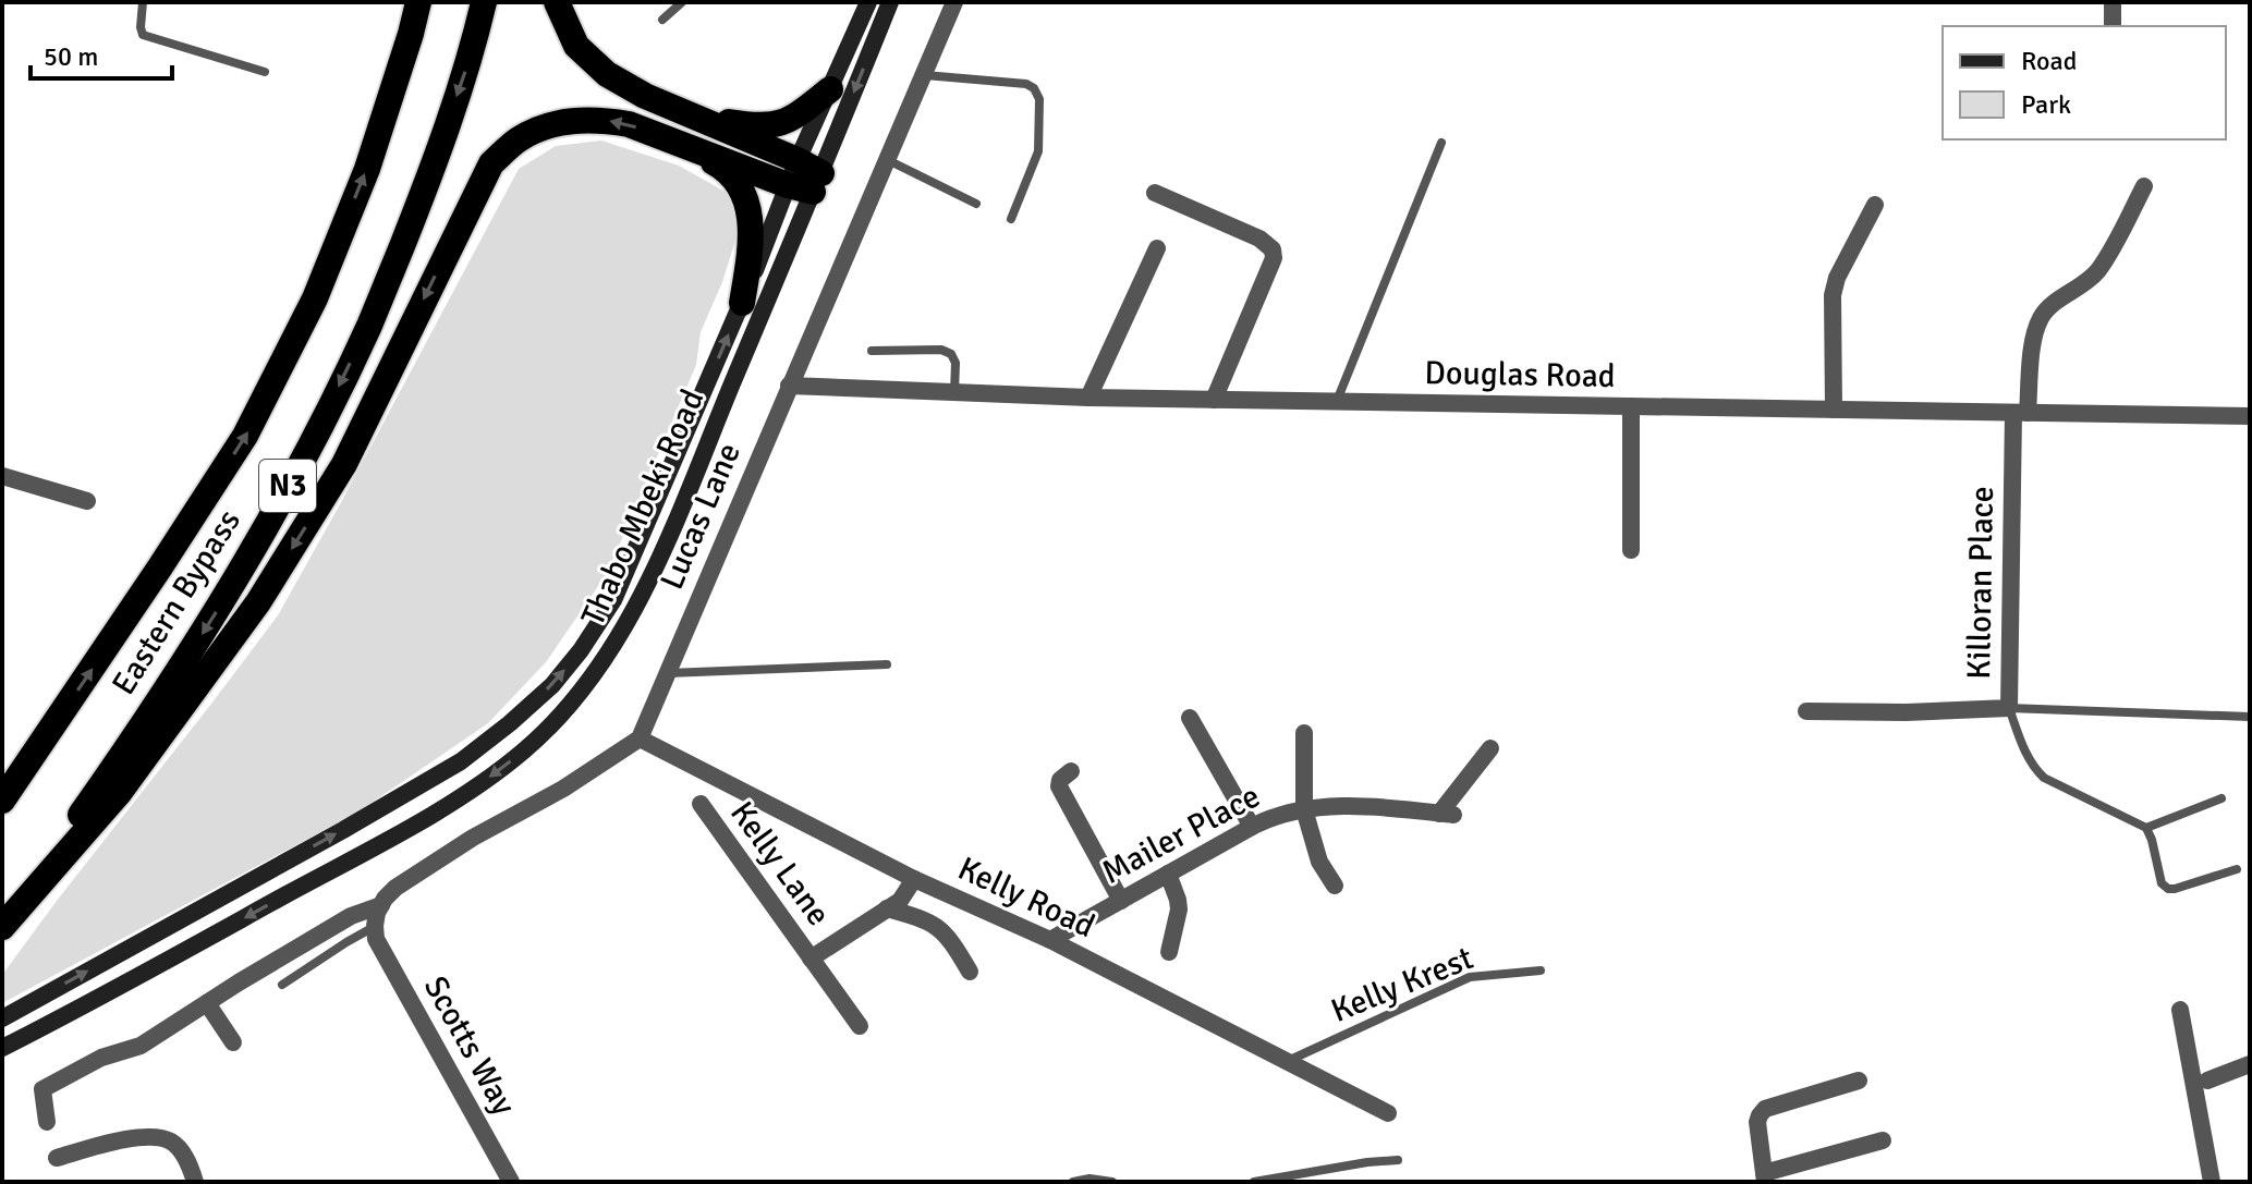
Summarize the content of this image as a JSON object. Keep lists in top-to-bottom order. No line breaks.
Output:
{"streets":{"highway":["N3","Eastern Bypass"],"main road":["Thabo Mbeki Road"],"street":["Douglas Road","Lucas Lane","Killoran Place","Mailer Place","Kelly Lane","Kelly Road","Scotts Way"],"lane":["Kelly Krest"]},"crossings":[["Douglas Road","Lucas Lane"],["Douglas Road","Killoran Place"],["Lucas Lane","Kelly Road"],["Mailer Place","Kelly Road"],["Kelly Lane","Kelly Road"],["Kelly Road","Kelly Krest"]],"legend":["Road","Park"],"scale_bar":"50 m"}
